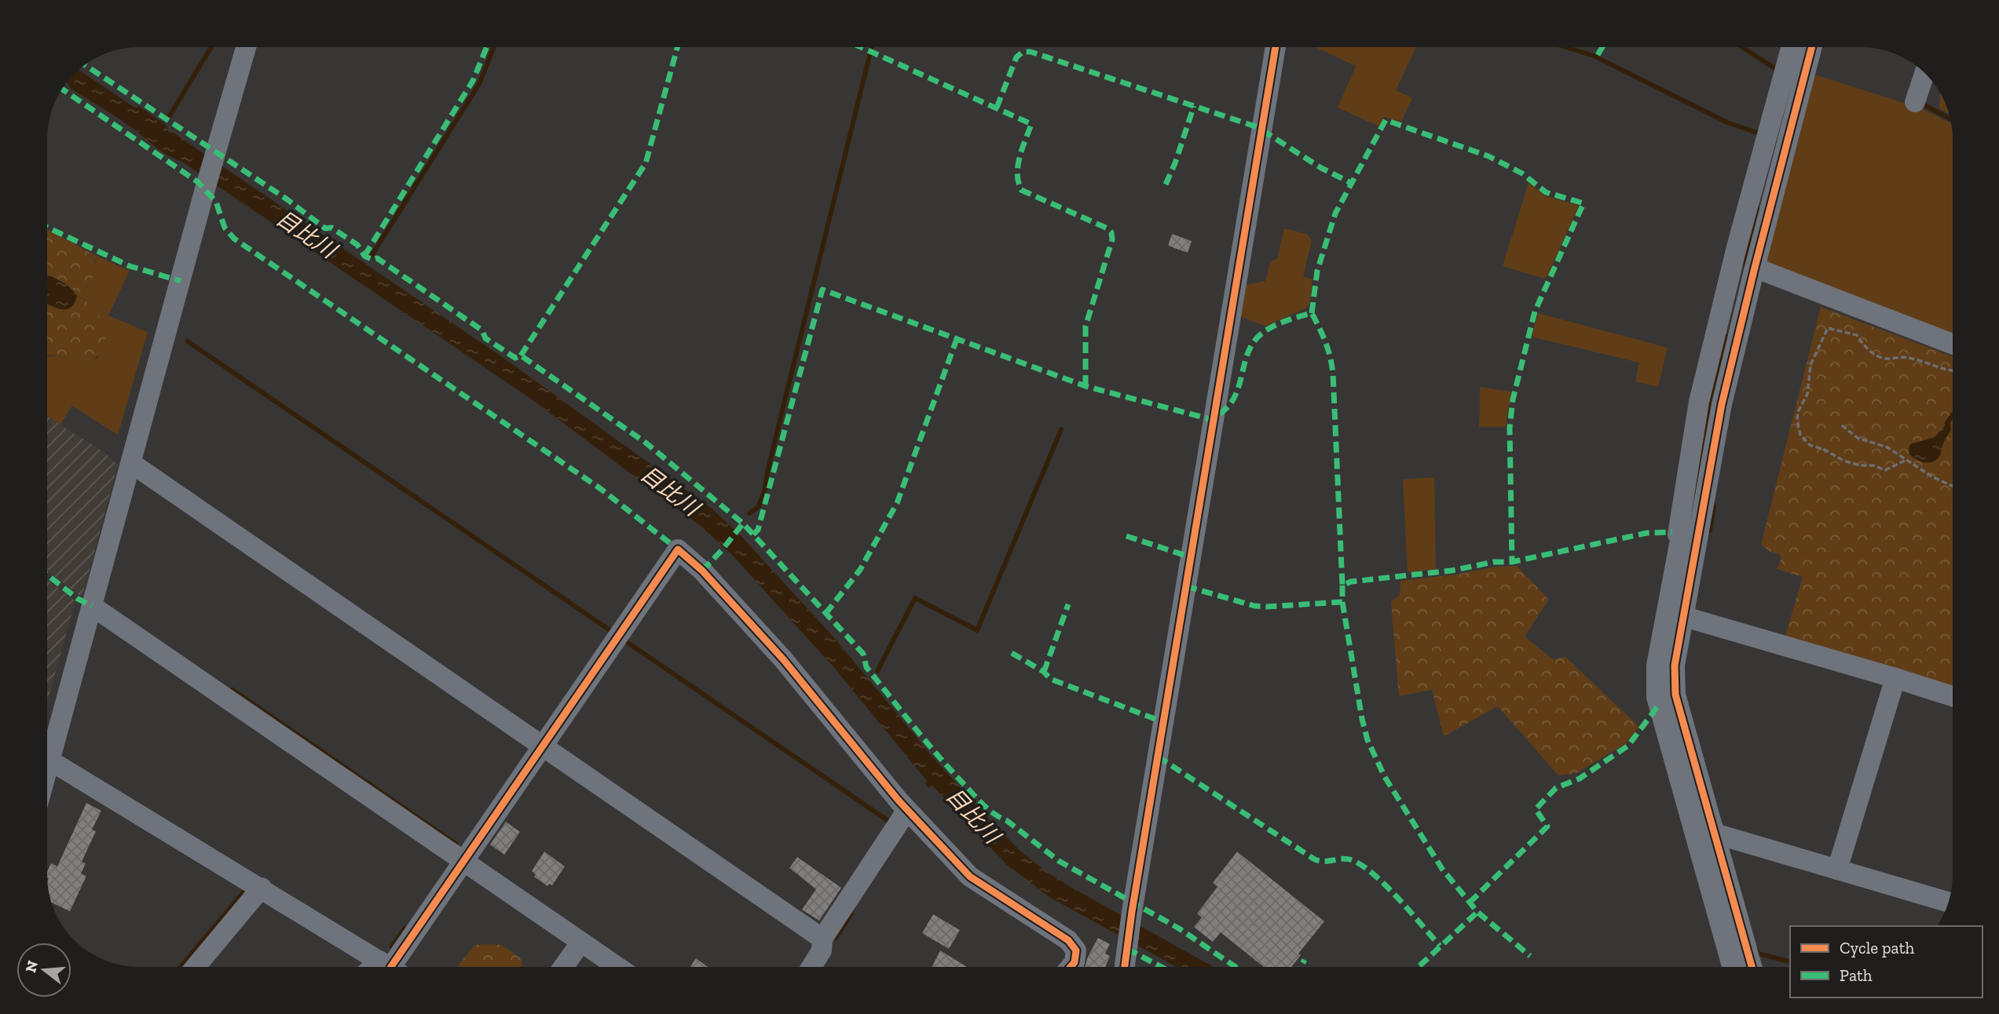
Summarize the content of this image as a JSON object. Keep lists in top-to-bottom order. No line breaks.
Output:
{"water":["目比川"],"legend":["Cycle path","Path"],"north":"left"}
